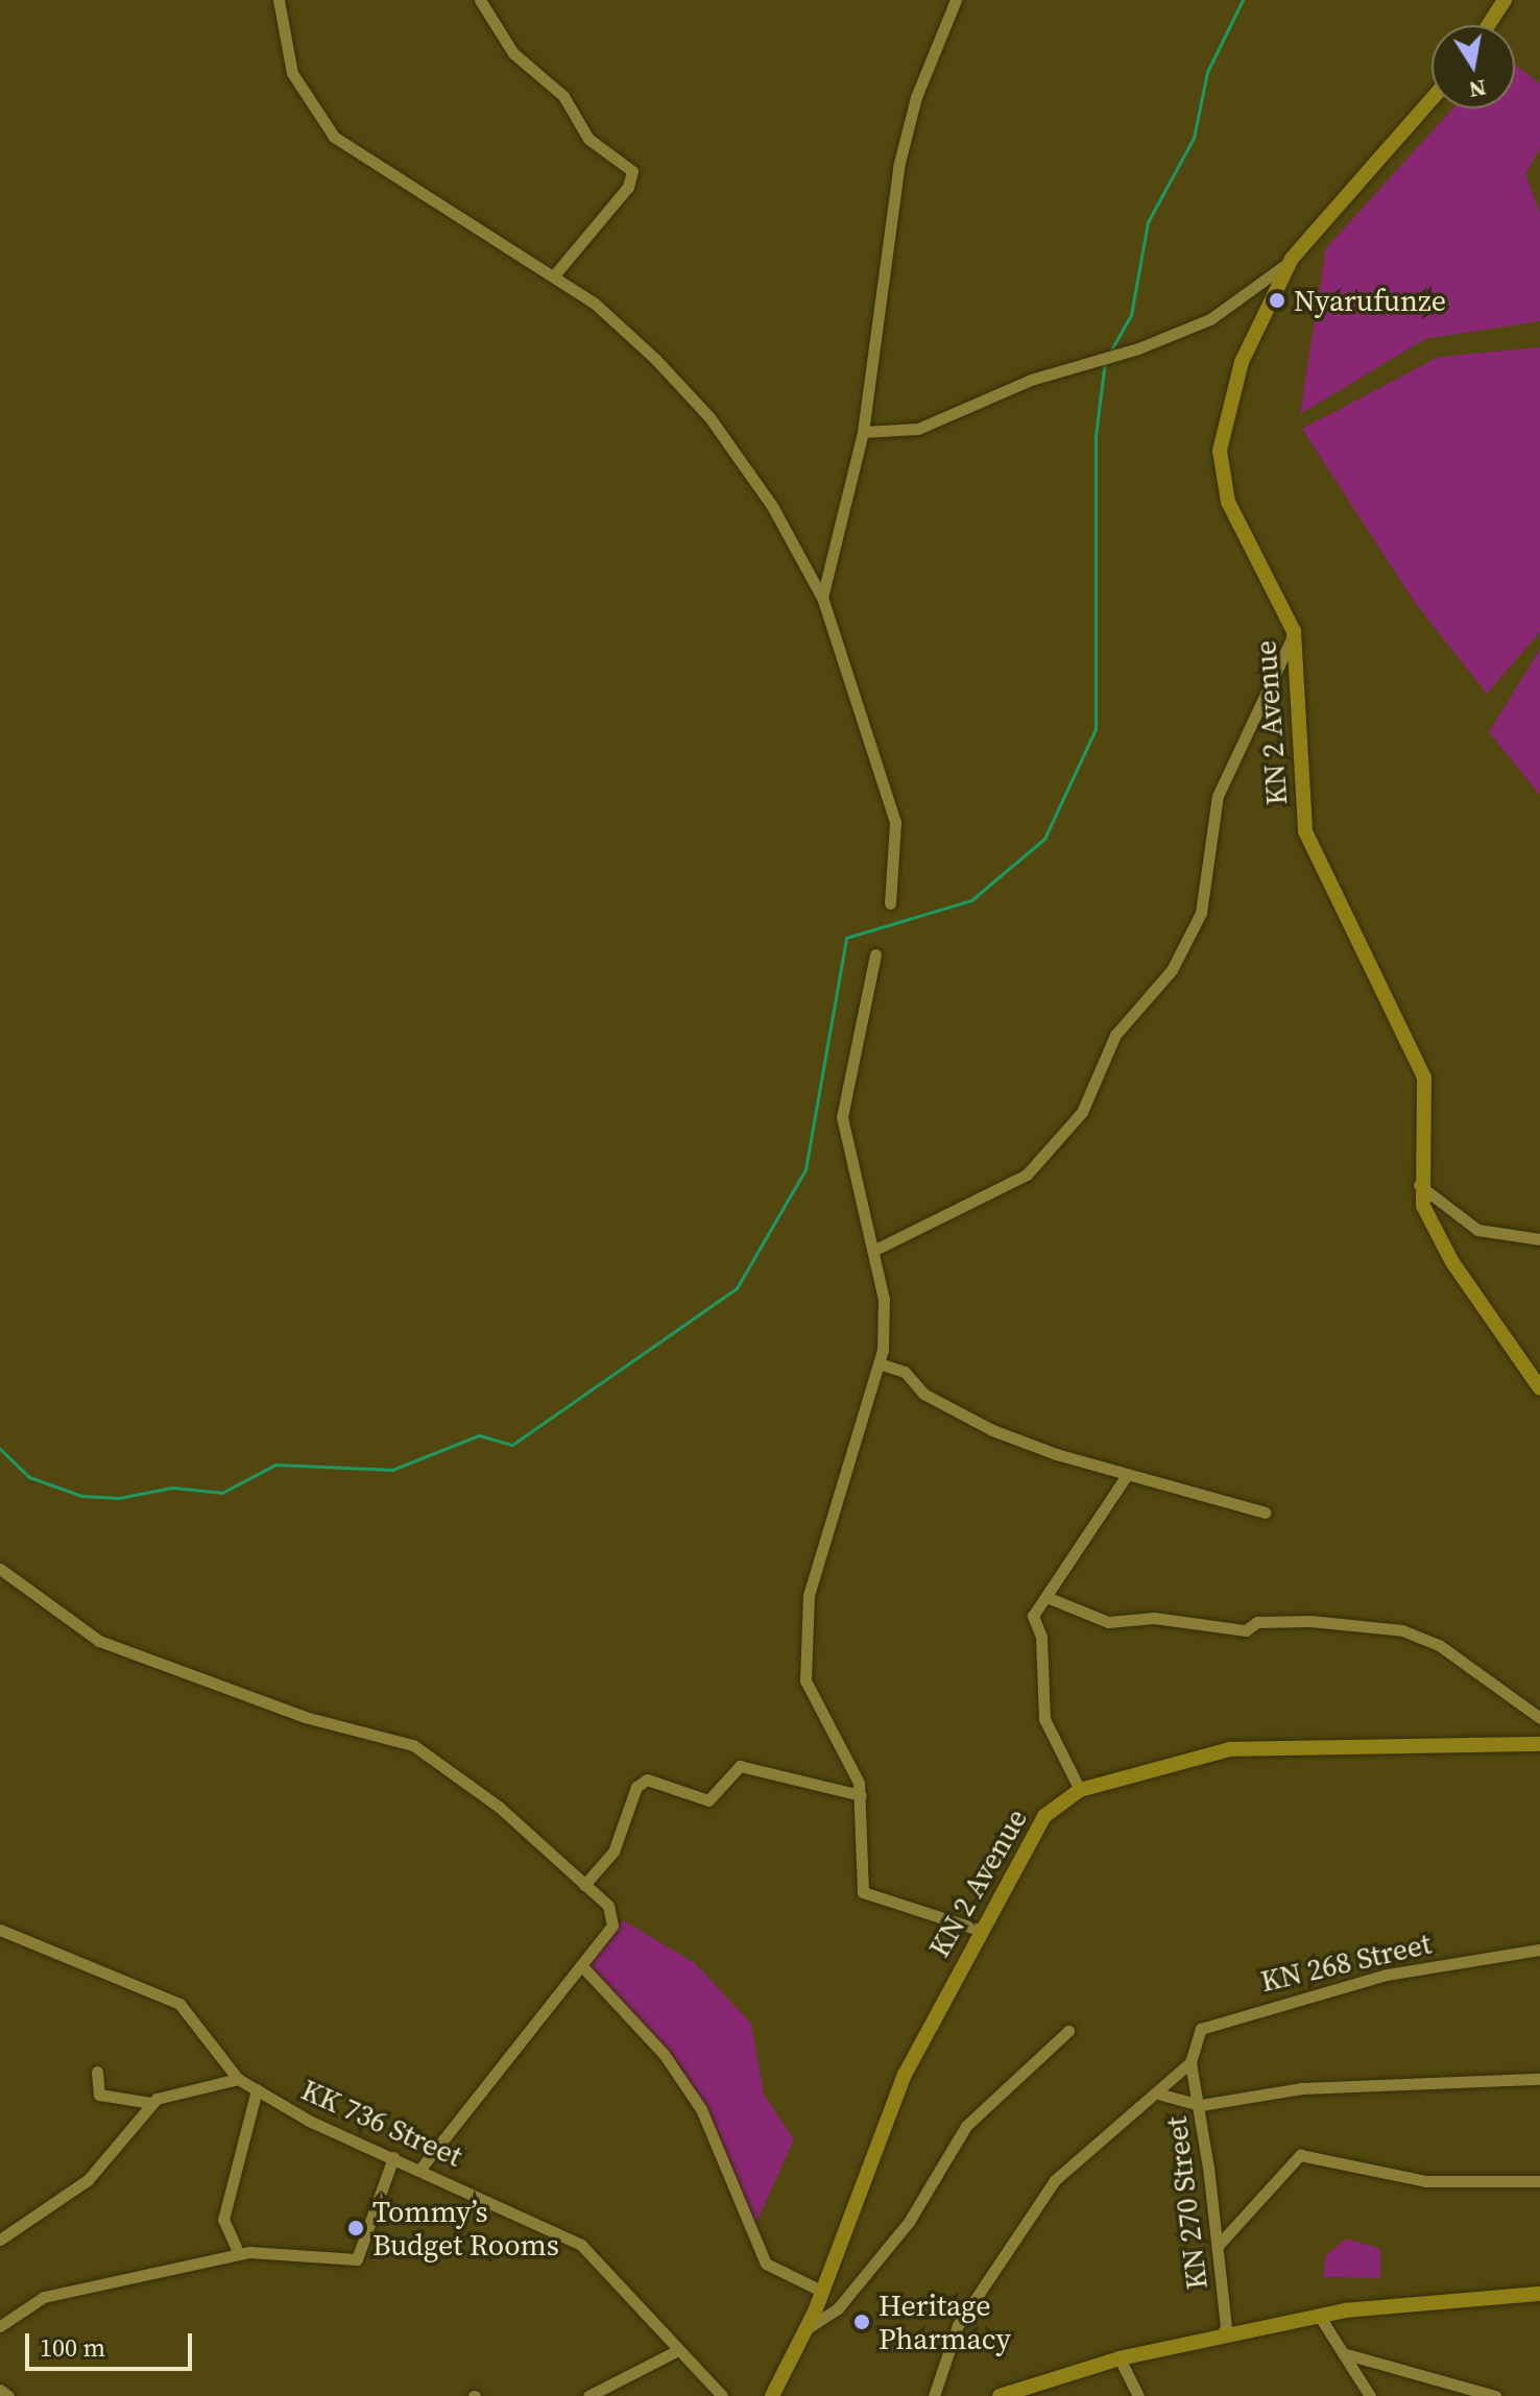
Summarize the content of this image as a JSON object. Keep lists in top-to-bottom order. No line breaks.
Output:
{"streets":{"main road":["KN 2 Avenue"],"street":["KN 268 Street","KK 736 Street","KN 270 Street"]},"crossings":[["KN 268 Street","KN 270 Street"]],"places":["Nyarufunze","Tommy’s Budget Rooms","Heritage Pharmacy"],"scale_bar":"100 m","north":"bottom"}
